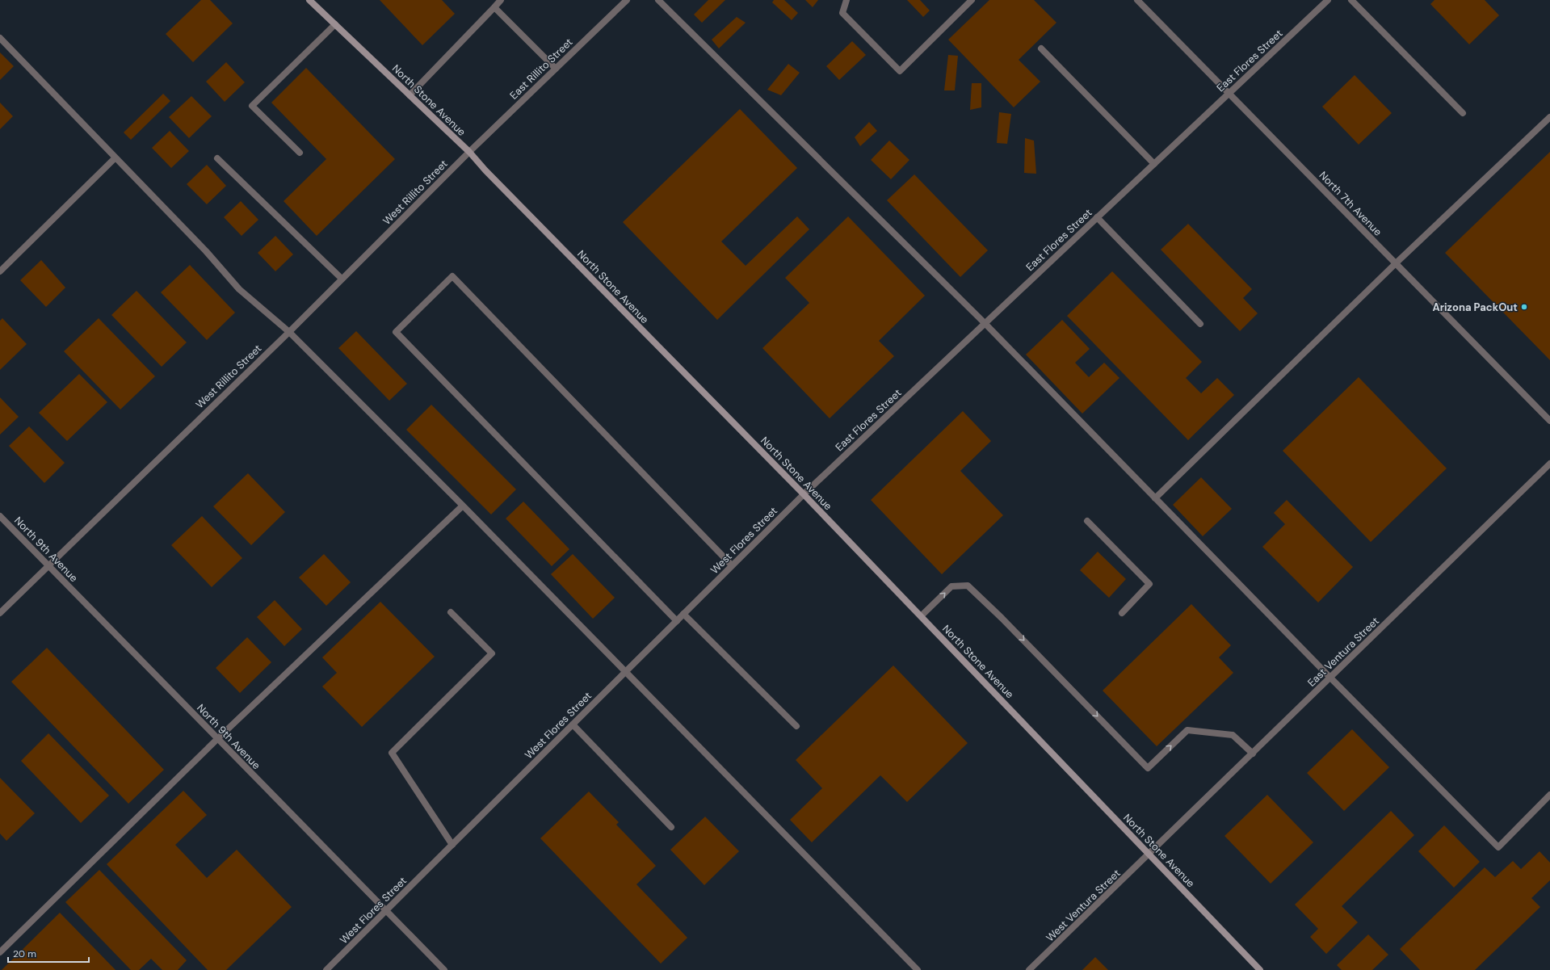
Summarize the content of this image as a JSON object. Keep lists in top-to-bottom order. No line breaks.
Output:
{"streets":{"main road":["North Stone Avenue"],"street":["East Flores Street","East Rillito Street","West Rillito Street","North 7th Avenue","West Flores Street","North 9th Avenue","East Ventura Street","West Ventura Street"]},"crossings":[["East Flores Street","North Stone Avenue"],["East Flores Street","North 7th Avenue"],["East Flores Street","West Flores Street"],["East Rillito Street","North Stone Avenue"],["East Rillito Street","West Rillito Street"],["North Stone Avenue","West Rillito Street"],["North Stone Avenue","West Flores Street"],["North Stone Avenue","East Ventura Street"],["North Stone Avenue","West Ventura Street"],["West Rillito Street","North 9th Avenue"],["West Flores Street","North 9th Avenue"],["East Ventura Street","West Ventura Street"]],"places":["Arizona PackOut"],"scale_bar":"20 m"}
